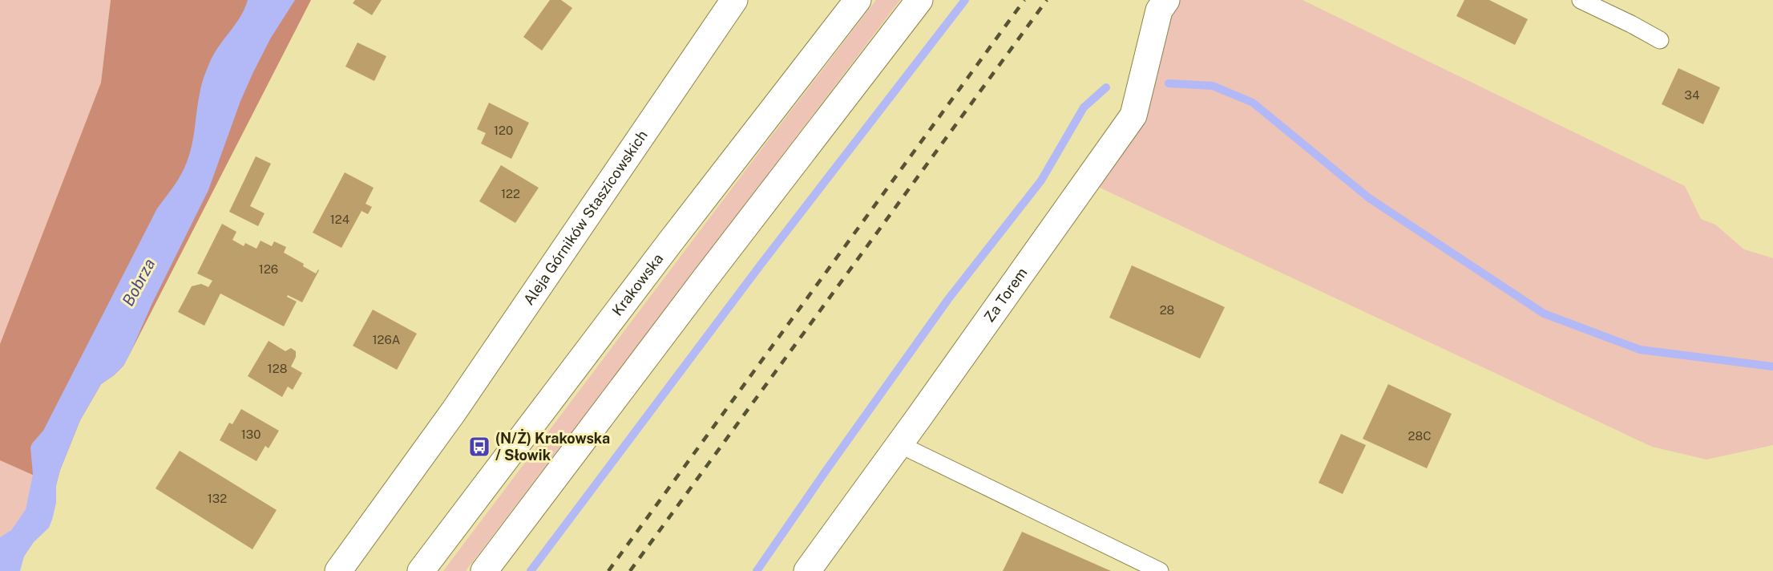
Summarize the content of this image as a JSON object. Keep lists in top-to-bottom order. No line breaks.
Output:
{"streets":{"main road":["Aleja Górników Staszicowskich","Krakowska","Za Torem"]},"water":["Bobrza"],"places":{"bus stop":["(N/Ż) Krakowska / Słowik"]},"house_numbers":["34","120","122","124","126","28","126A","128","130","28C","132"]}
